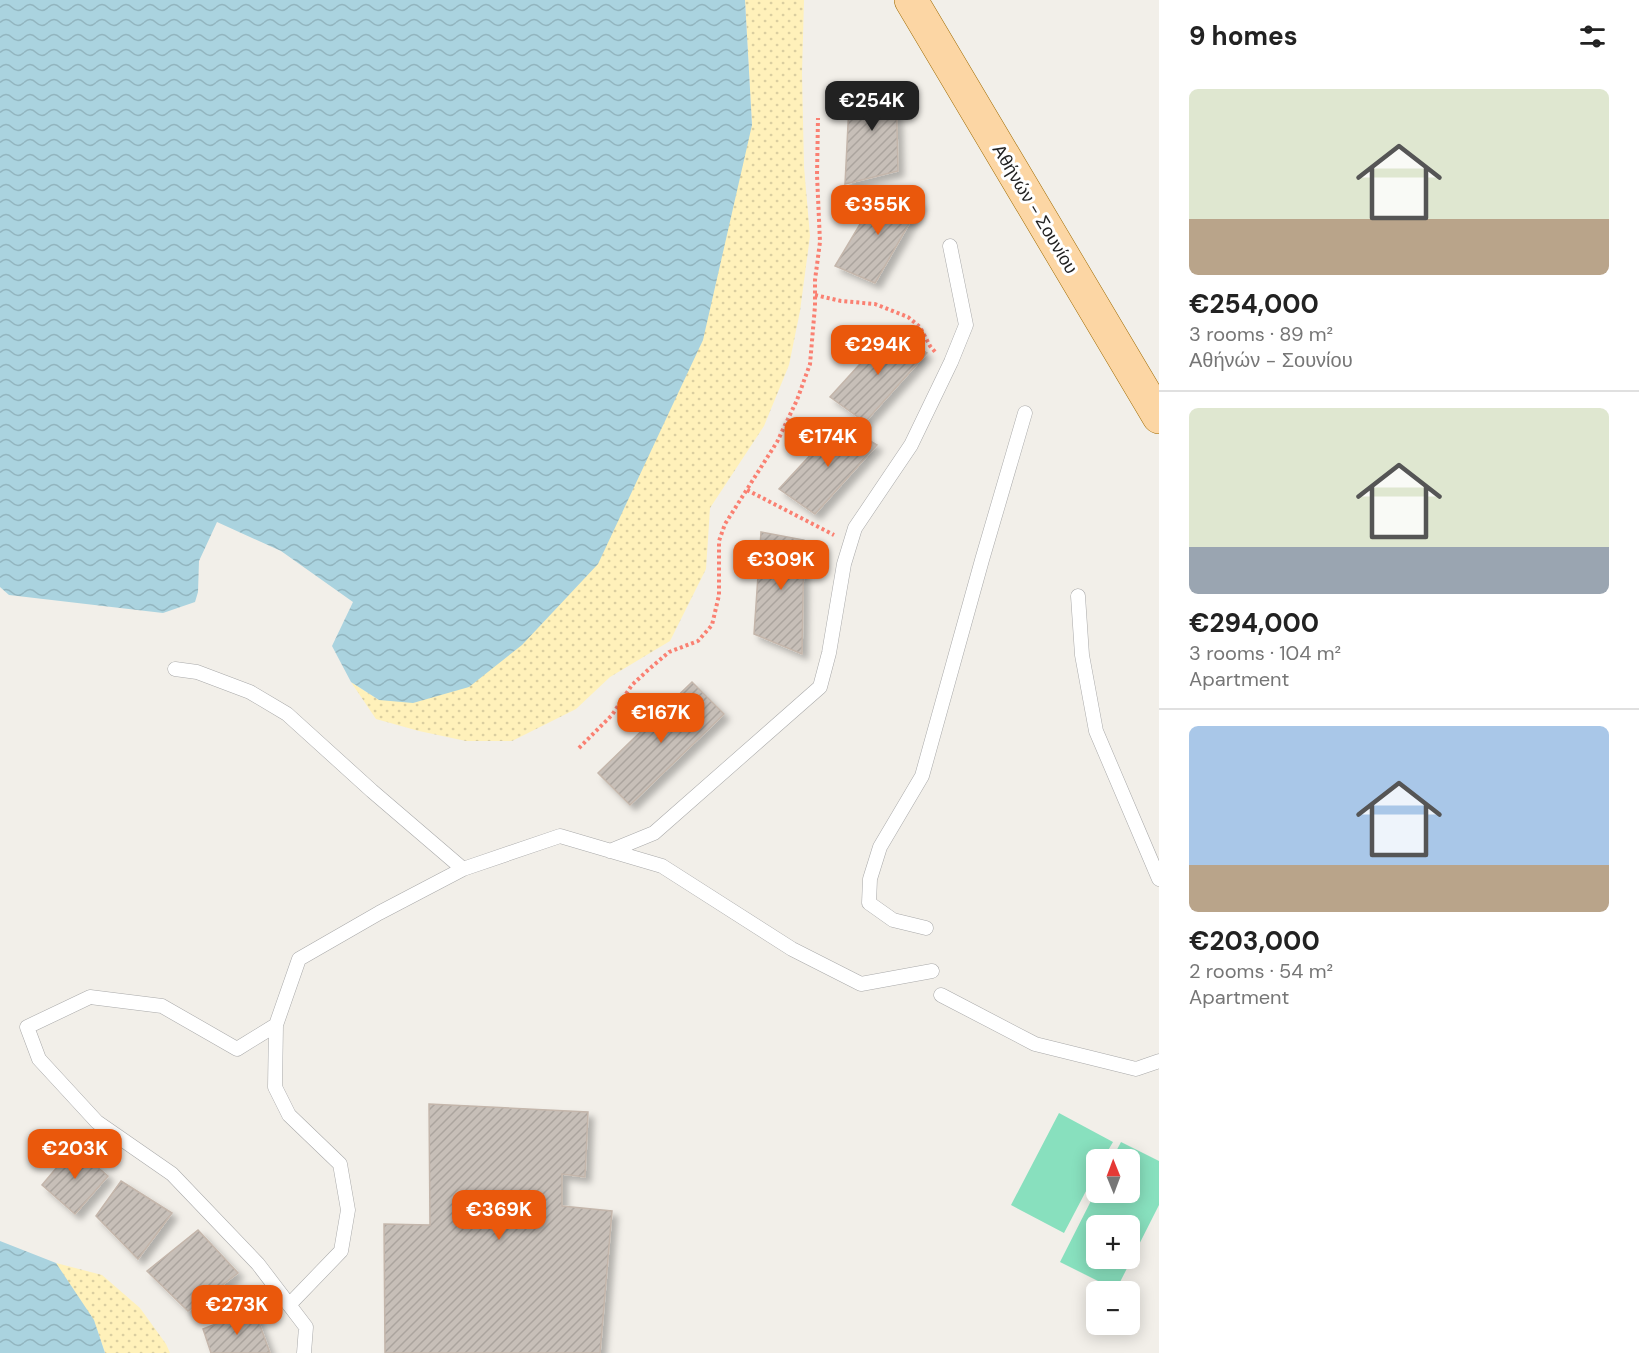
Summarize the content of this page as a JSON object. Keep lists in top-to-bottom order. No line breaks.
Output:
{"streets":{"main road":["Αθήνών - Σουνίου"]},"north":"top","page":{"heading":"9 homes","list":[{"name":"€254,000","note":"3 rooms · 89 m² · Αθήνών - Σουνίου"},{"name":"€294,000","note":"3 rooms · 104 m² · Apartment"},{"name":"€203,000","note":"2 rooms · 54 m² · Apartment"}],"price":["€254K","€355K","€294K","€174K","€309K","€167K","€203K","€369K","€273K"],"map_buttons":["+","−"]}}
